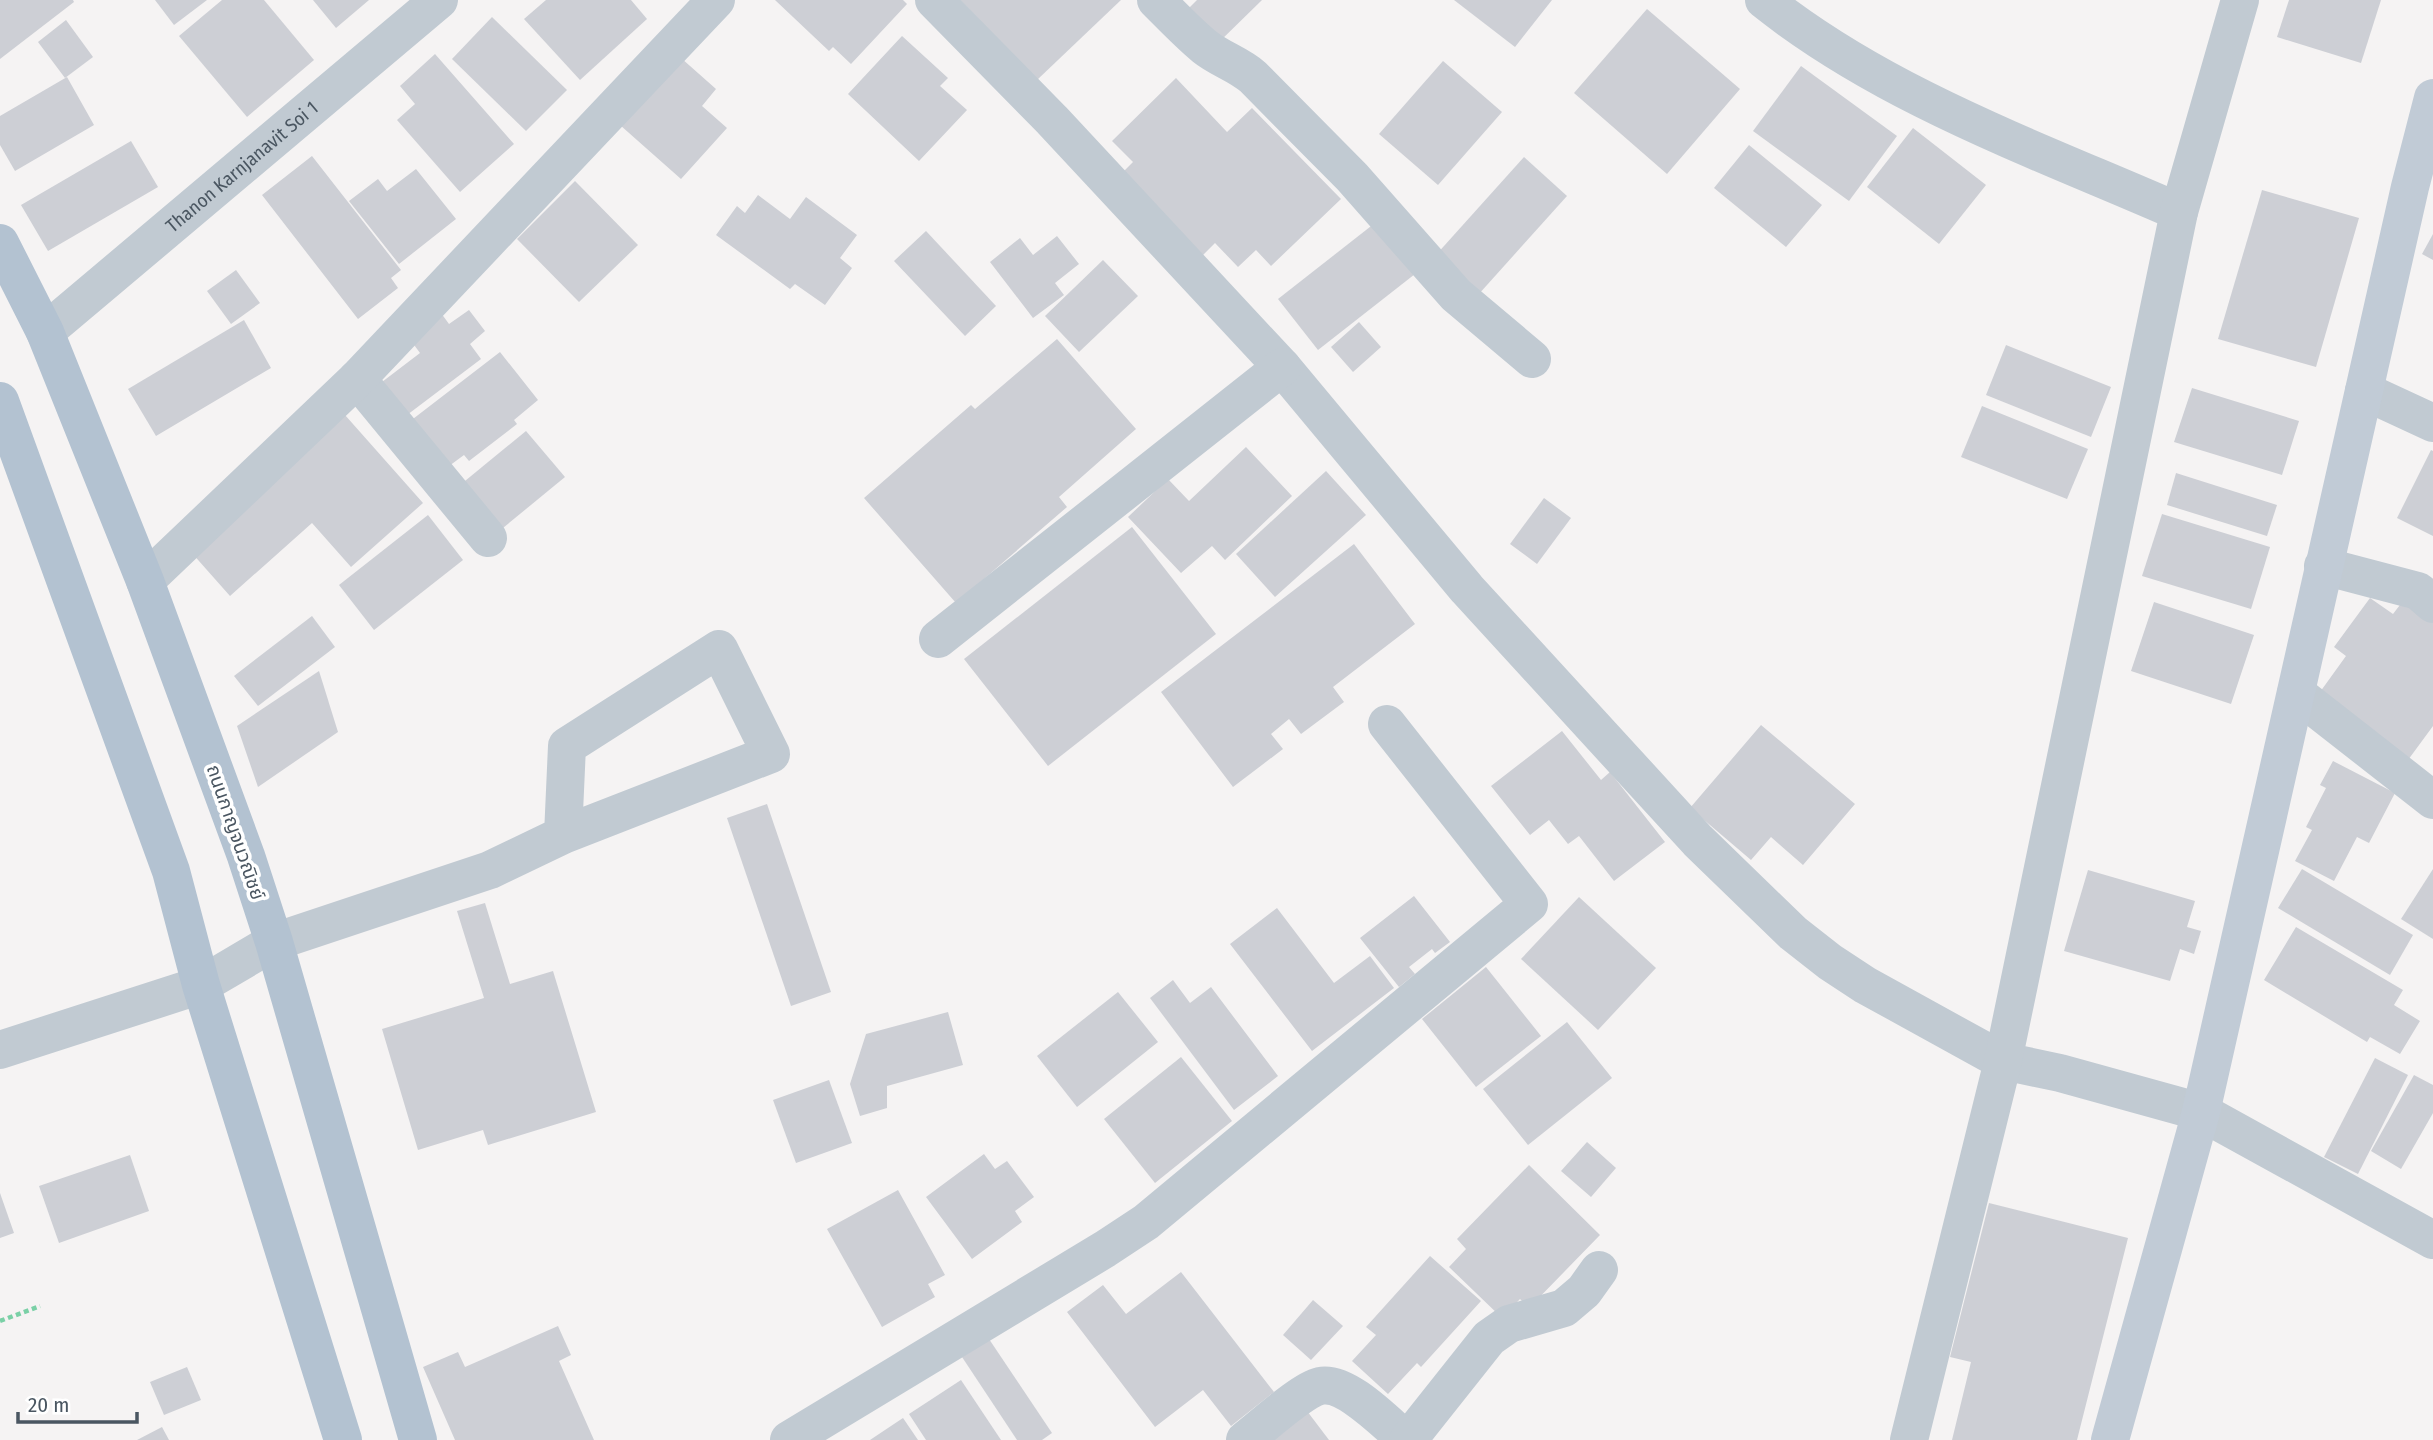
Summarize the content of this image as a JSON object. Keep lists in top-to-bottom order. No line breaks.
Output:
{"streets":{"main road":["ถนนกาญจนวณิชย์"],"street":["Thanon Karnjanavit Soi 1"]},"crossings":[["Thanon Karnjanavit Soi 1","ถนนกาญจนวณิชย์"]],"scale_bar":"20 m"}
